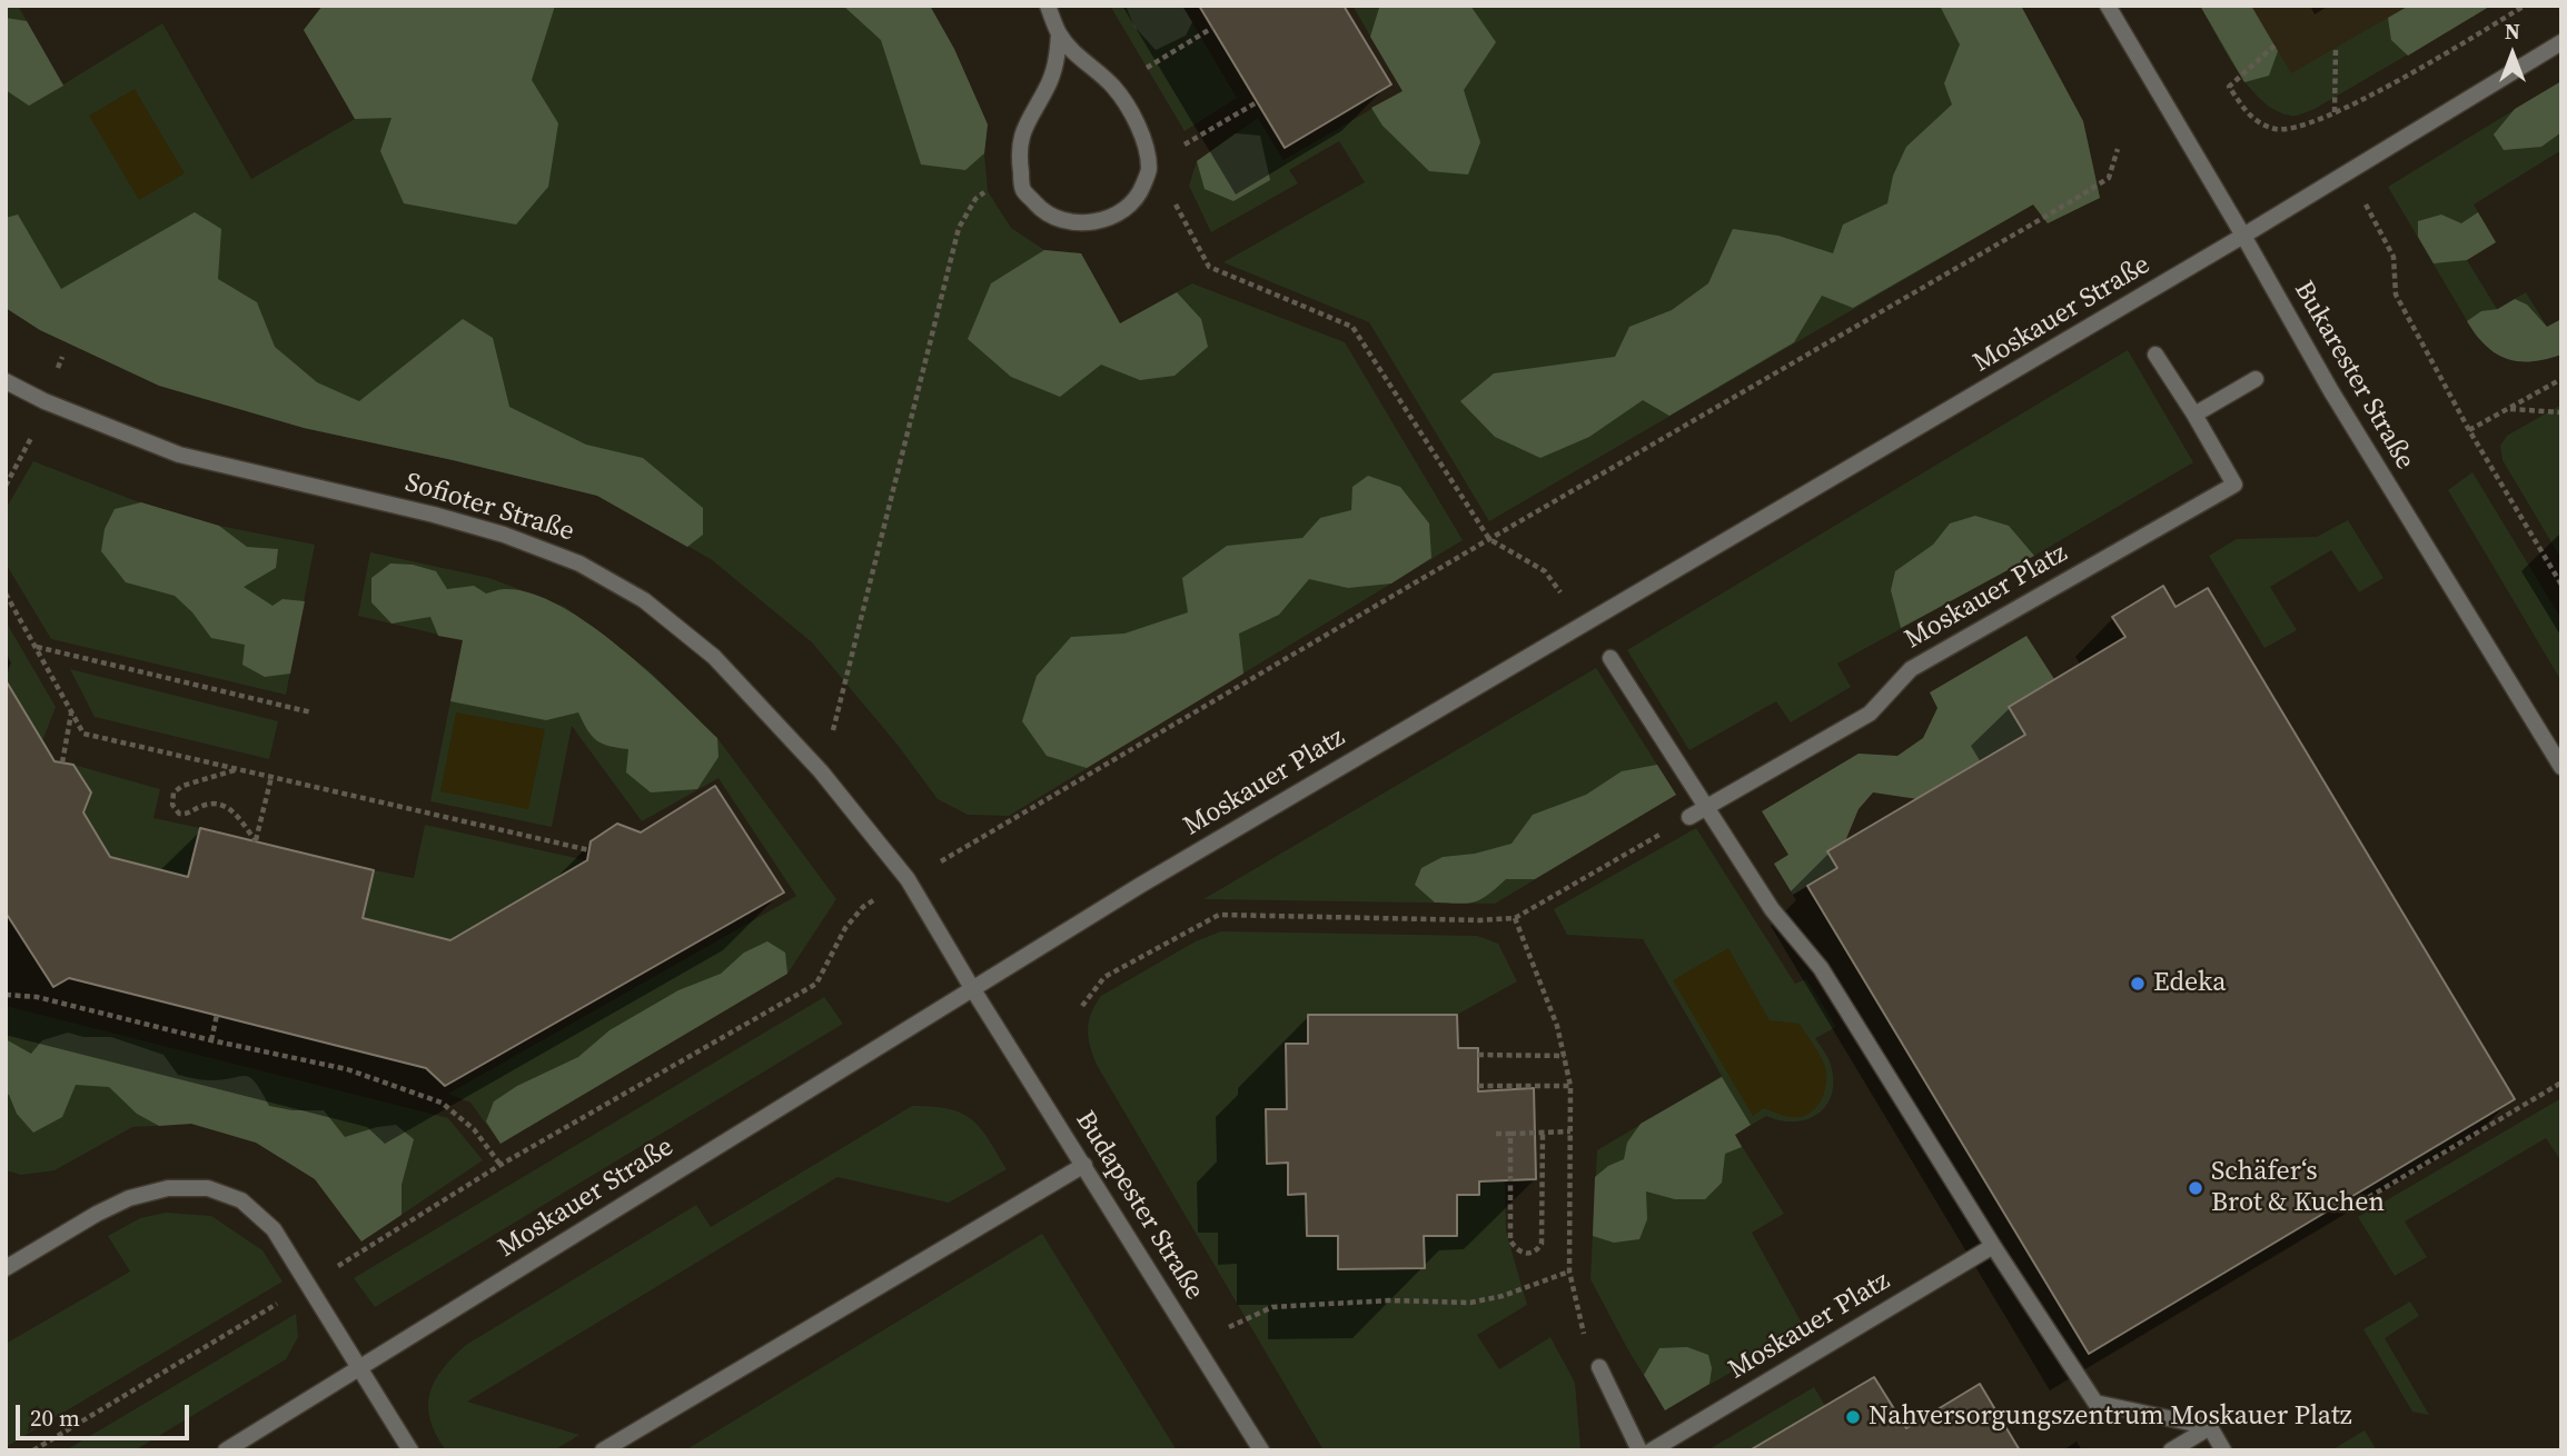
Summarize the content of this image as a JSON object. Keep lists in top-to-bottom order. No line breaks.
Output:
{"streets":{"street":["Moskauer Straße","Bukarester Straße","Sofioter Straße","Moskauer Platz","Budapester Straße"]},"crossings":[["Moskauer Straße","Bukarester Straße"],["Moskauer Straße","Sofioter Straße"],["Moskauer Straße","Moskauer Platz"],["Moskauer Straße","Budapester Straße"],["Sofioter Straße","Moskauer Platz"],["Sofioter Straße","Budapester Straße"],["Moskauer Platz","Budapester Straße"]],"places":["Edeka","Schäfer‘s Brot & Kuchen","Nahversorgungszentrum Moskauer Platz"],"scale_bar":"20 m","north":"top"}
